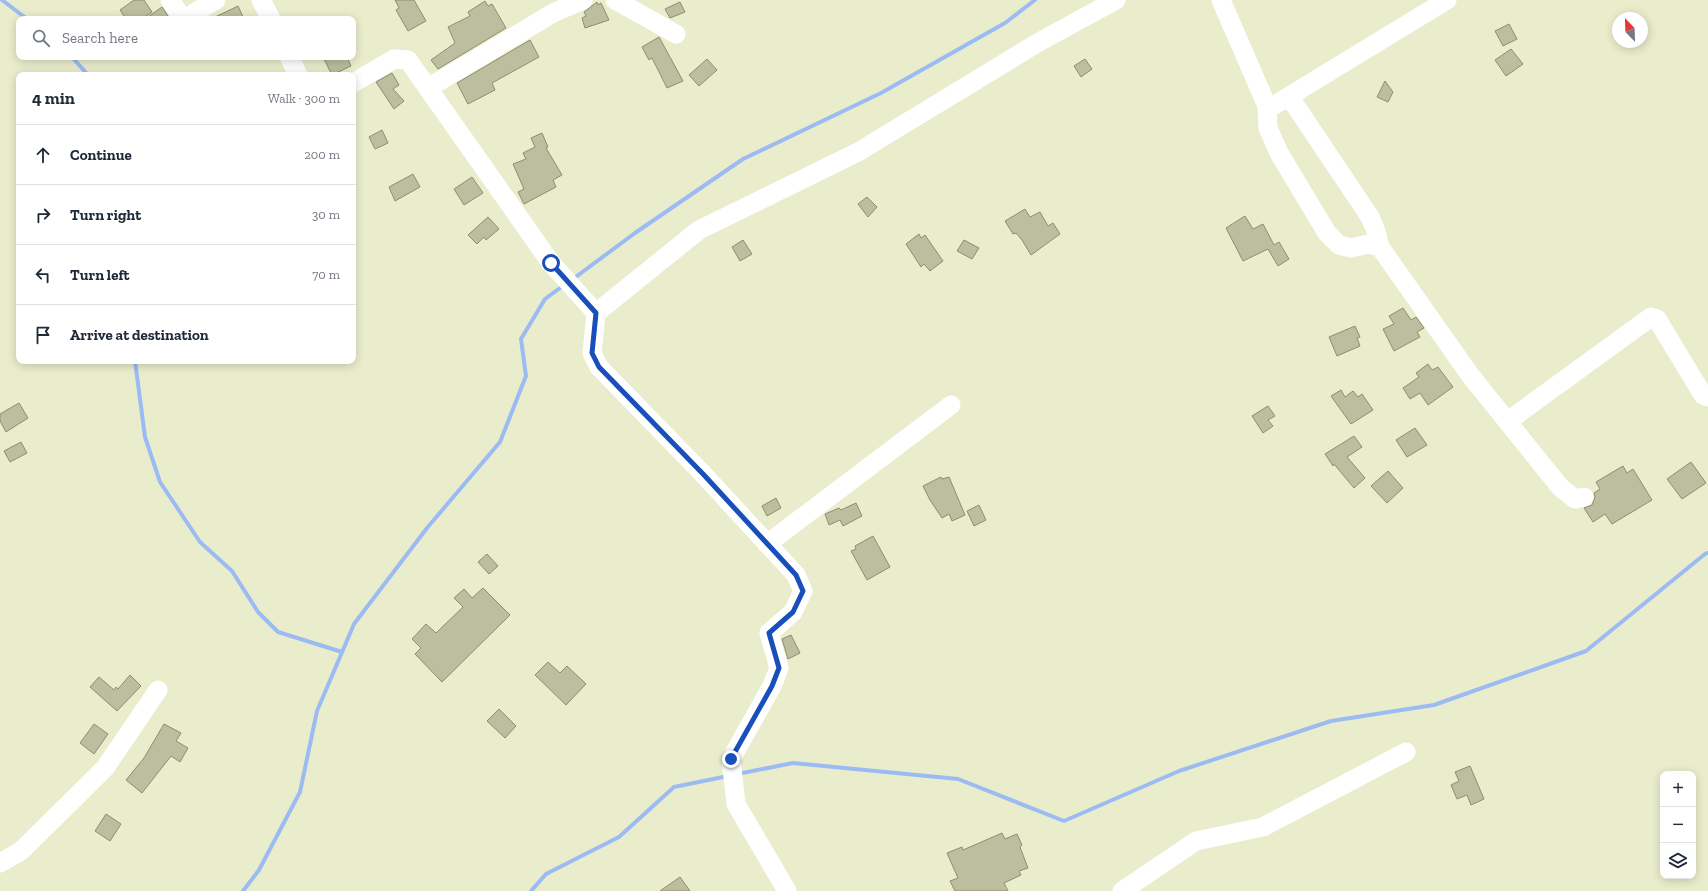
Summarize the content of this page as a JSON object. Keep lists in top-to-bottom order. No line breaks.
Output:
{"north":"top left","page":{"search":"Search here","heading":["4 min","Walk · 300 m"],"list":[["Continue","200 m"],["Turn right","30 m"],["Turn left","70 m"],"Arrive at destination"],"map_buttons":["+","−"]}}
